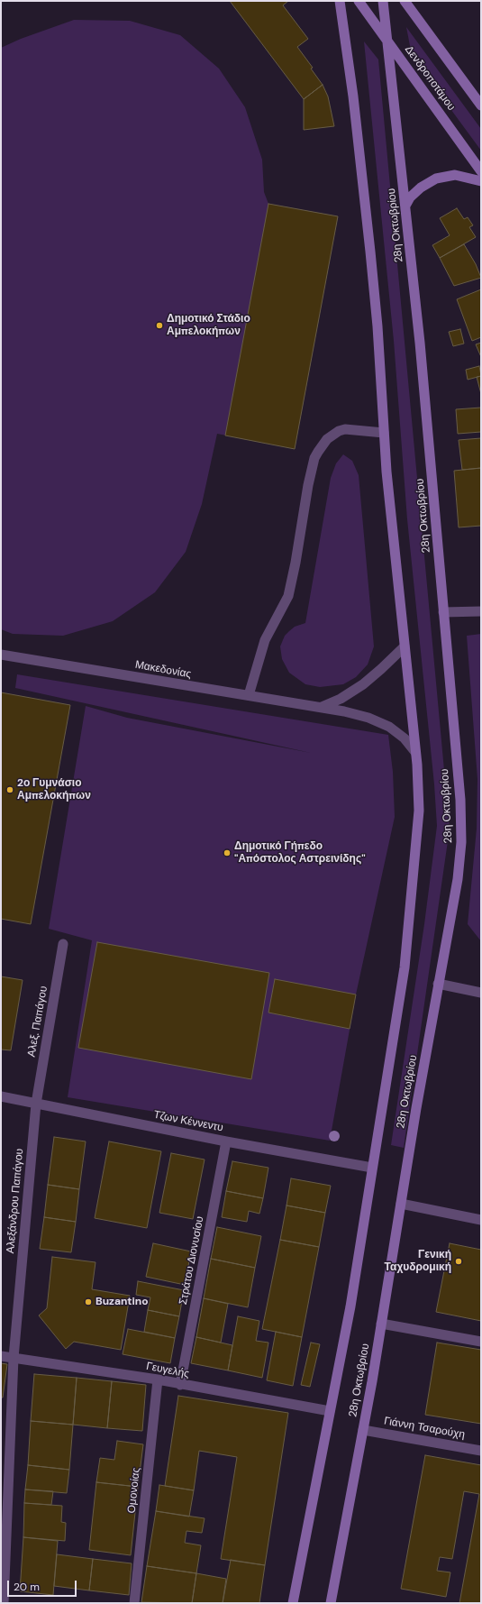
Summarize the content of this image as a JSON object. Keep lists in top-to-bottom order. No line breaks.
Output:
{"streets":{"main road":["Δενδροποτάμου","28η Οκτωβρίου"],"street":["Μακεδονίας","Αλεξ. Παπάγου","Τζων Κέννεντυ","Αλεξάνδρου Παπάγου","Στράτου Διονυσίου","Γευγελής","Γιάννη Τσαρούχη","Ομονοίας"]},"crossings":[["Δενδροποτάμου","28η Οκτωβρίου"],["28η Οκτωβρίου","Μακεδονίας"],["28η Οκτωβρίου","Τζων Κέννεντυ"],["28η Οκτωβρίου","Γευγελής"],["28η Οκτωβρίου","Γιάννη Τσαρούχη"],["Αλεξ. Παπάγου","Τζων Κέννεντυ"],["Αλεξ. Παπάγου","Αλεξάνδρου Παπάγου"],["Τζων Κέννεντυ","Αλεξάνδρου Παπάγου"],["Τζων Κέννεντυ","Στράτου Διονυσίου"],["Αλεξάνδρου Παπάγου","Γευγελής"],["Στράτου Διονυσίου","Γευγελής"],["Γευγελής","Ομονοίας"]],"places":["Δημοτικό Στάδιο Αμπελοκήπων","2ο Γυμνάσιο Αμπελοκήπων","Δημοτικό Γήπεδο \"Απόστολος Αστρεινίδης\"","Γενική Ταχυδρομική","Buzantino"],"scale_bar":"20 m"}
